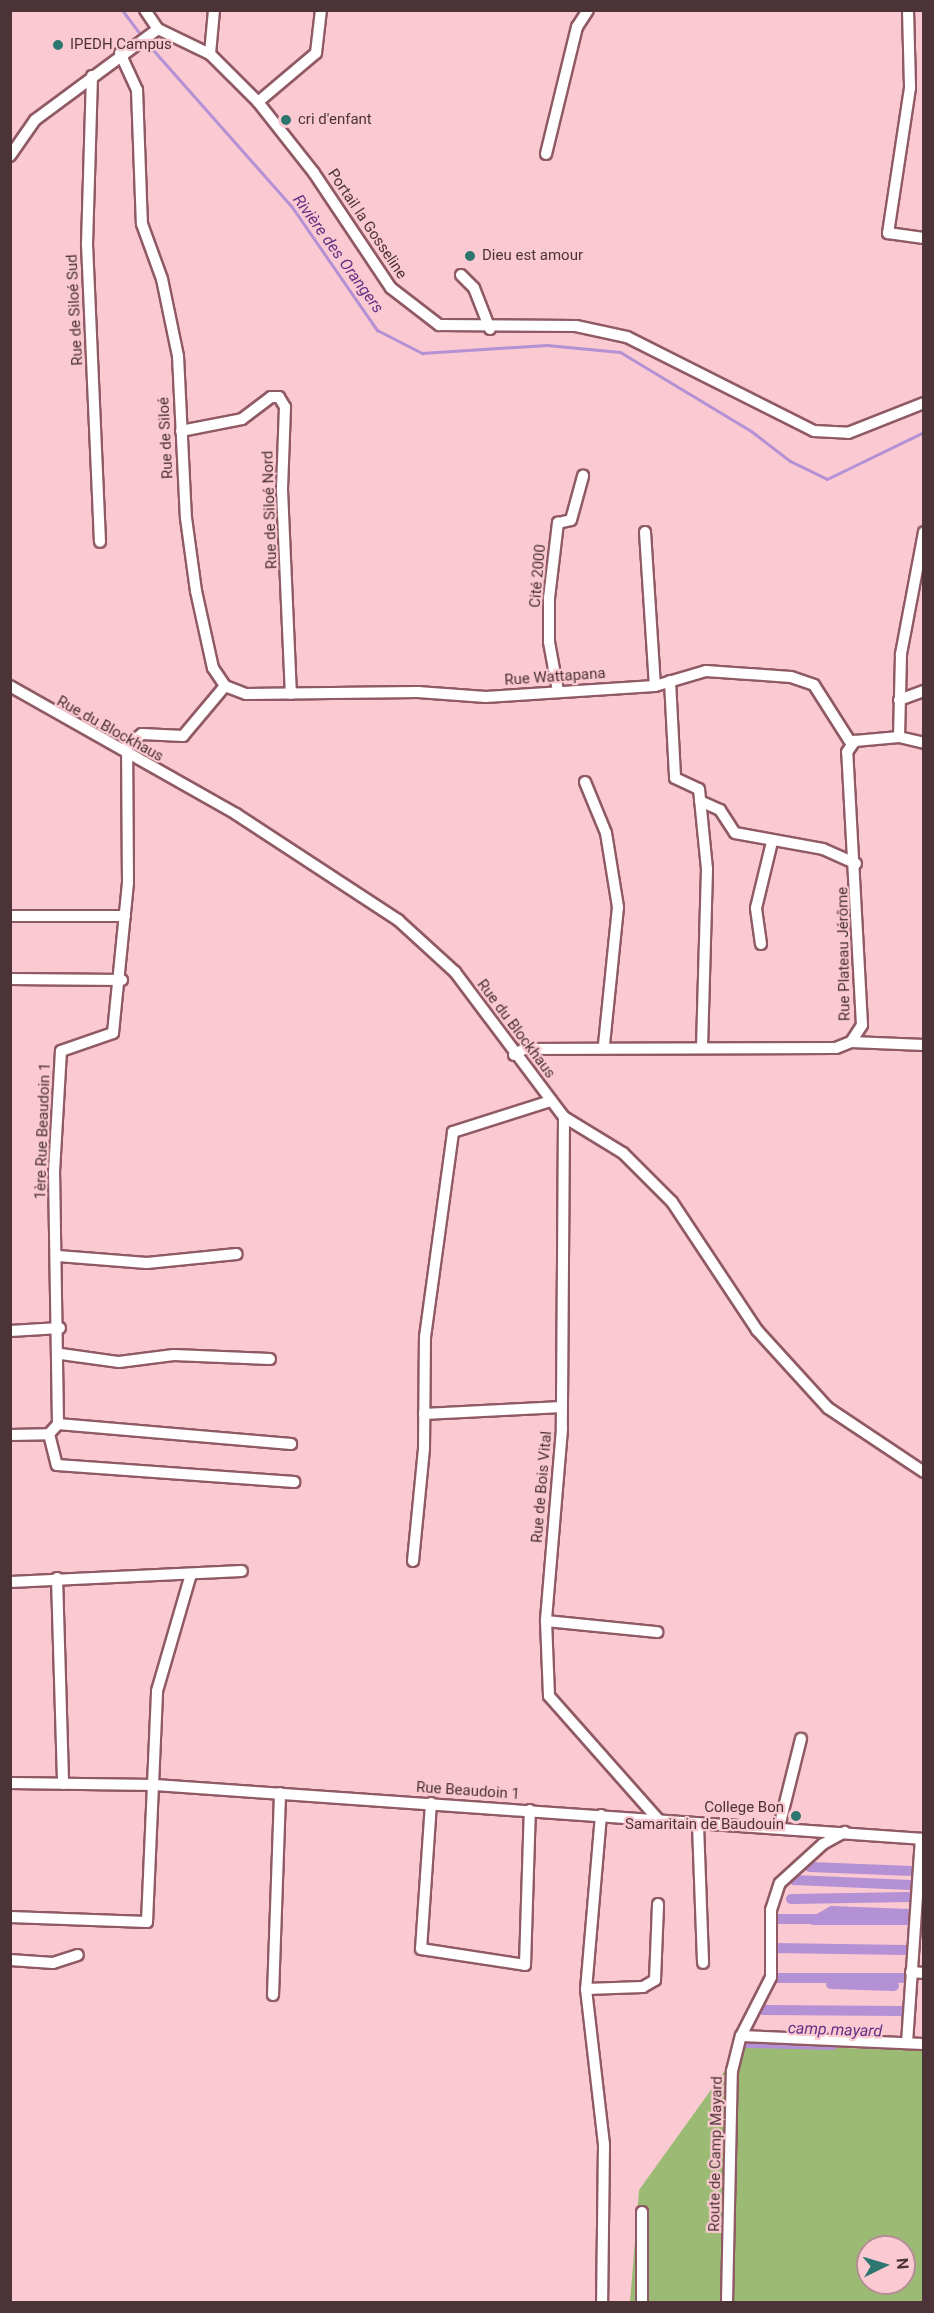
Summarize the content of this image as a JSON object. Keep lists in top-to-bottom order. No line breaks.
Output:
{"streets":{"street":["Portail la Gosseline","Rue de Siloé Sud","Rue de Siloé","Rue de Siloé Nord","Cité 2000","Rue Wattapana","Rue du Blockhaus","Rue Plateau Jérôme","1ère Rue Beaudoin 1","Rue de Bois Vital","Rue Beaudoin 1","Route de Camp Mayard"]},"crossings":[["Rue de Siloé","Rue de Siloé Nord"],["Rue de Siloé","Rue Wattapana"],["Rue de Siloé Nord","Rue Wattapana"],["Cité 2000","Rue Wattapana"],["Rue Wattapana","Rue Plateau Jérôme"],["Rue du Blockhaus","Rue Plateau Jérôme"],["Rue du Blockhaus","1ère Rue Beaudoin 1"],["Rue du Blockhaus","Rue de Bois Vital"],["Rue de Bois Vital","Rue Beaudoin 1"],["Rue Beaudoin 1","Route de Camp Mayard"]],"water":["Rivière des Orangers","camp mayard"],"places":["IPEDH Campus","cri d'enfant","Dieu est amour","College Bon Samaritain de Baudouin"],"north":"right"}
